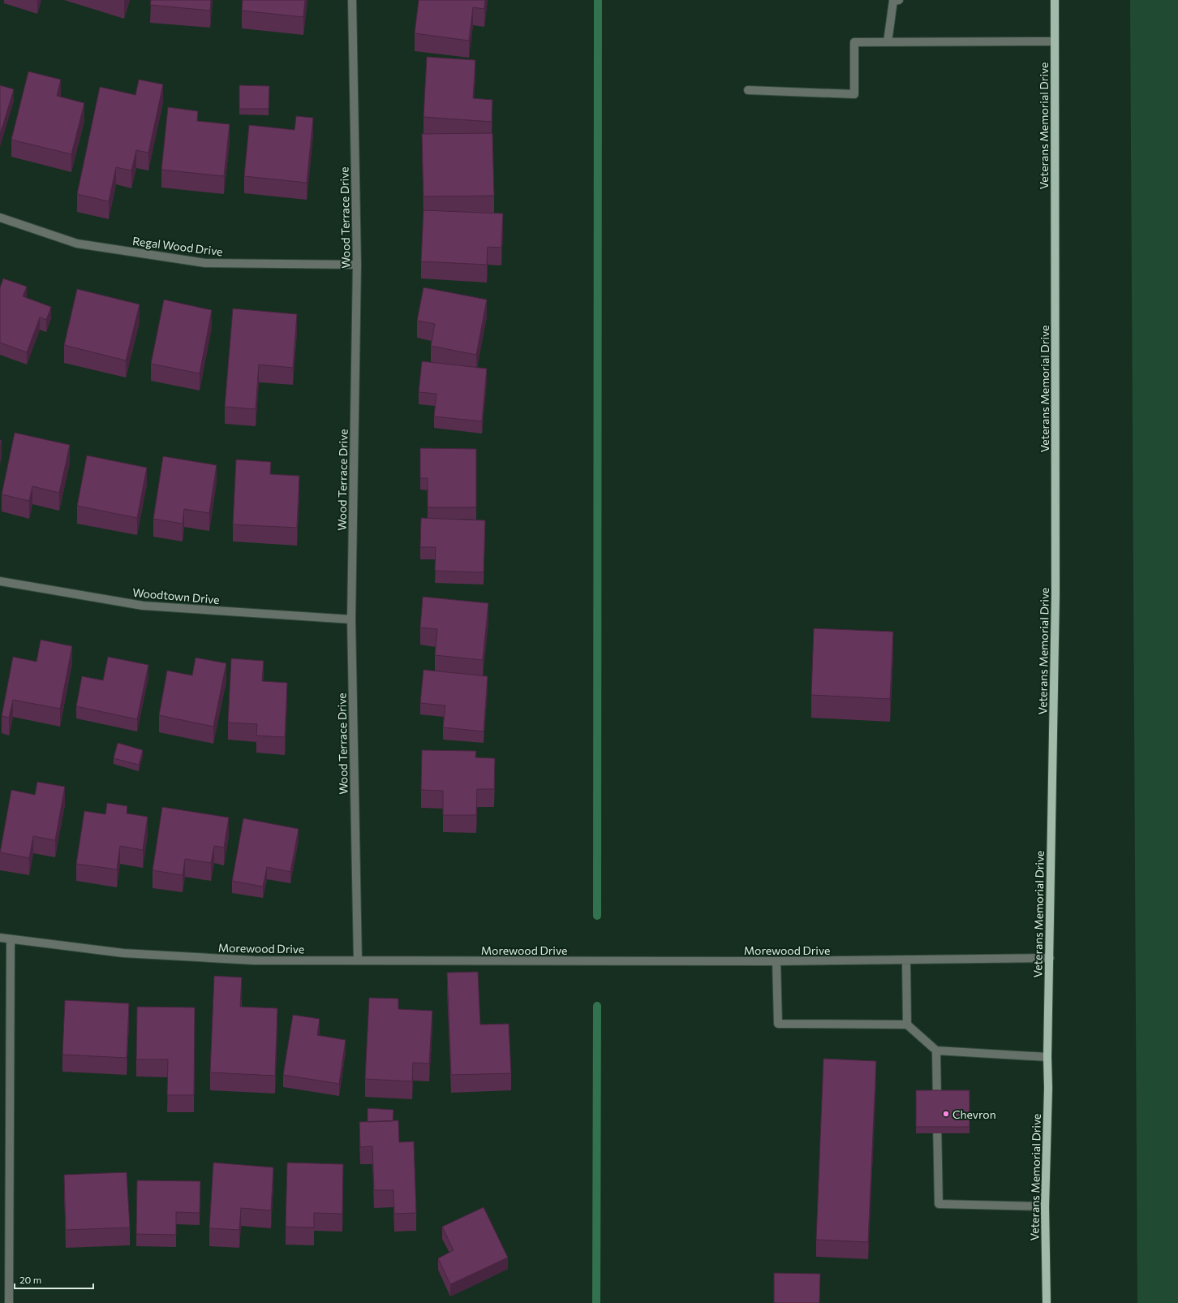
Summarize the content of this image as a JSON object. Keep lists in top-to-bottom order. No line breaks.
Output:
{"streets":{"main road":["Veterans Memorial Drive"],"street":["Wood Terrace Drive","Regal Wood Drive","Woodtown Drive","Morewood Drive"]},"crossings":[["Veterans Memorial Drive","Morewood Drive"],["Wood Terrace Drive","Regal Wood Drive"],["Wood Terrace Drive","Woodtown Drive"],["Wood Terrace Drive","Morewood Drive"]],"places":["Chevron"],"scale_bar":"20 m"}
